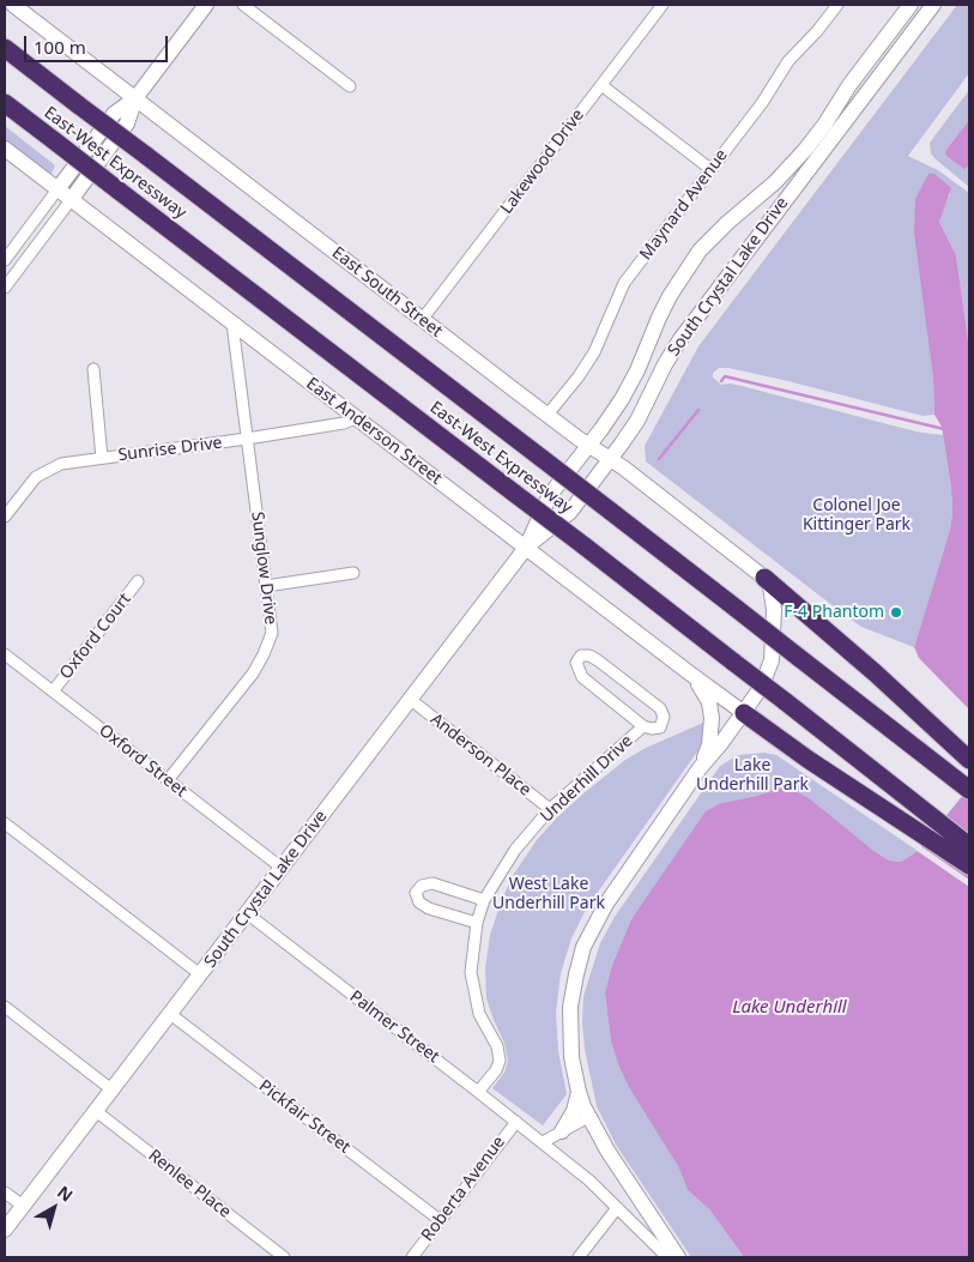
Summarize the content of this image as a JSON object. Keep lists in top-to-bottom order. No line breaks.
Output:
{"streets":{"highway":["East-West Expressway"],"main road":["South Crystal Lake Drive","East South Street","East Anderson Street"],"street":["Lakewood Drive","Maynard Avenue","Sunrise Drive","Sunglow Drive","Oxford Court","Anderson Place","Oxford Street","Underhill Drive","Palmer Street","Pickfair Street","Renlee Place","Roberta Avenue"]},"crossings":[["Lakewood Drive","East South Street"],["Maynard Avenue","East South Street"],["South Crystal Lake Drive","East South Street"],["South Crystal Lake Drive","East Anderson Street"],["South Crystal Lake Drive","Anderson Place"],["South Crystal Lake Drive","Oxford Street"],["South Crystal Lake Drive","Palmer Street"],["South Crystal Lake Drive","Pickfair Street"],["South Crystal Lake Drive","Renlee Place"],["East Anderson Street","Sunrise Drive"],["East Anderson Street","Sunglow Drive"],["Sunrise Drive","Sunglow Drive"],["Sunglow Drive","Oxford Street"],["Oxford Court","Oxford Street"],["Anderson Place","Underhill Drive"],["Underhill Drive","Palmer Street"],["Palmer Street","Roberta Avenue"],["Pickfair Street","Roberta Avenue"]],"water":["Lake Underhill"],"parks":["Colonel Joe Kittinger Park","Lake Underhill Park","West Lake Underhill Park"],"places":["F-4 Phantom"],"scale_bar":"100 m","north":"top right"}
